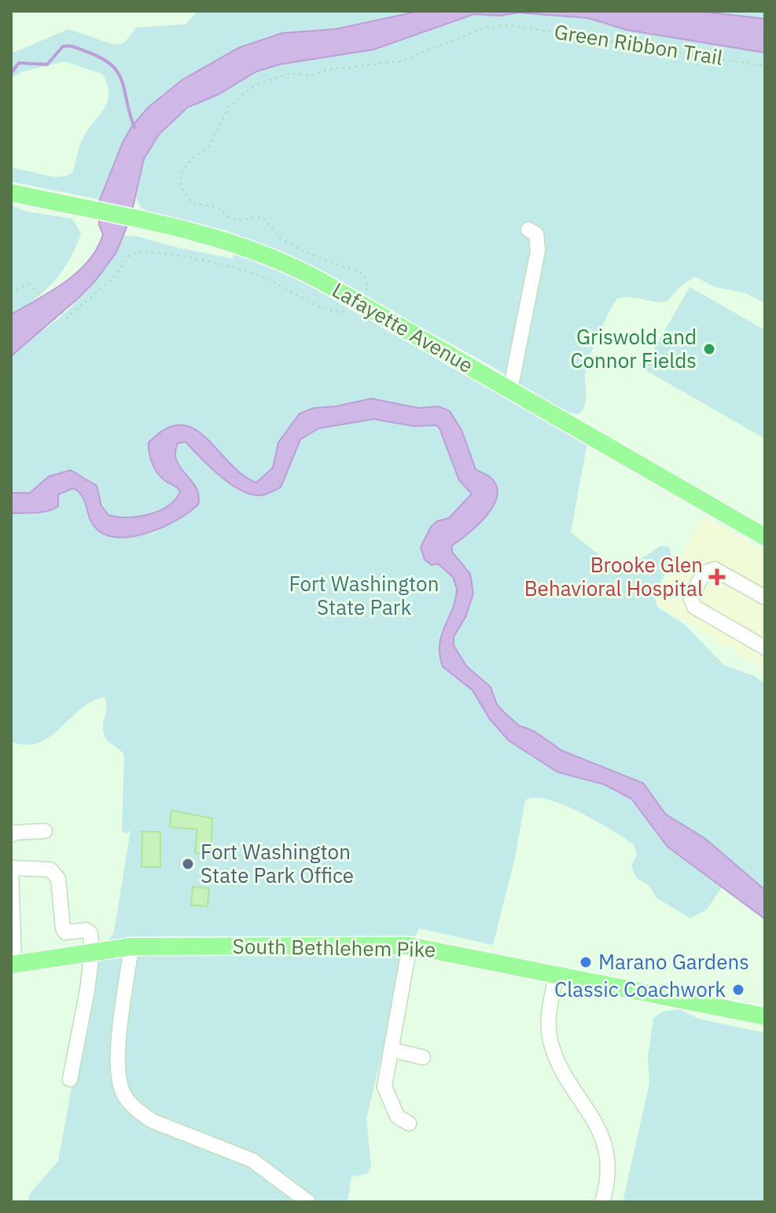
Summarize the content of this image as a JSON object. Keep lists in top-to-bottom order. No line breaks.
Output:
{"streets":{"main road":["Lafayette Avenue","South Bethlehem Pike"],"path":["Green Ribbon Trail"]},"parks":["Fort Washington State Park"],"places":{"other":["Griswold and Connor Fields","Fort Washington State Park Office","Marano Gardens","Classic Coachwork"],"health":["Brooke Glen Behavioral Hospital"]}}
